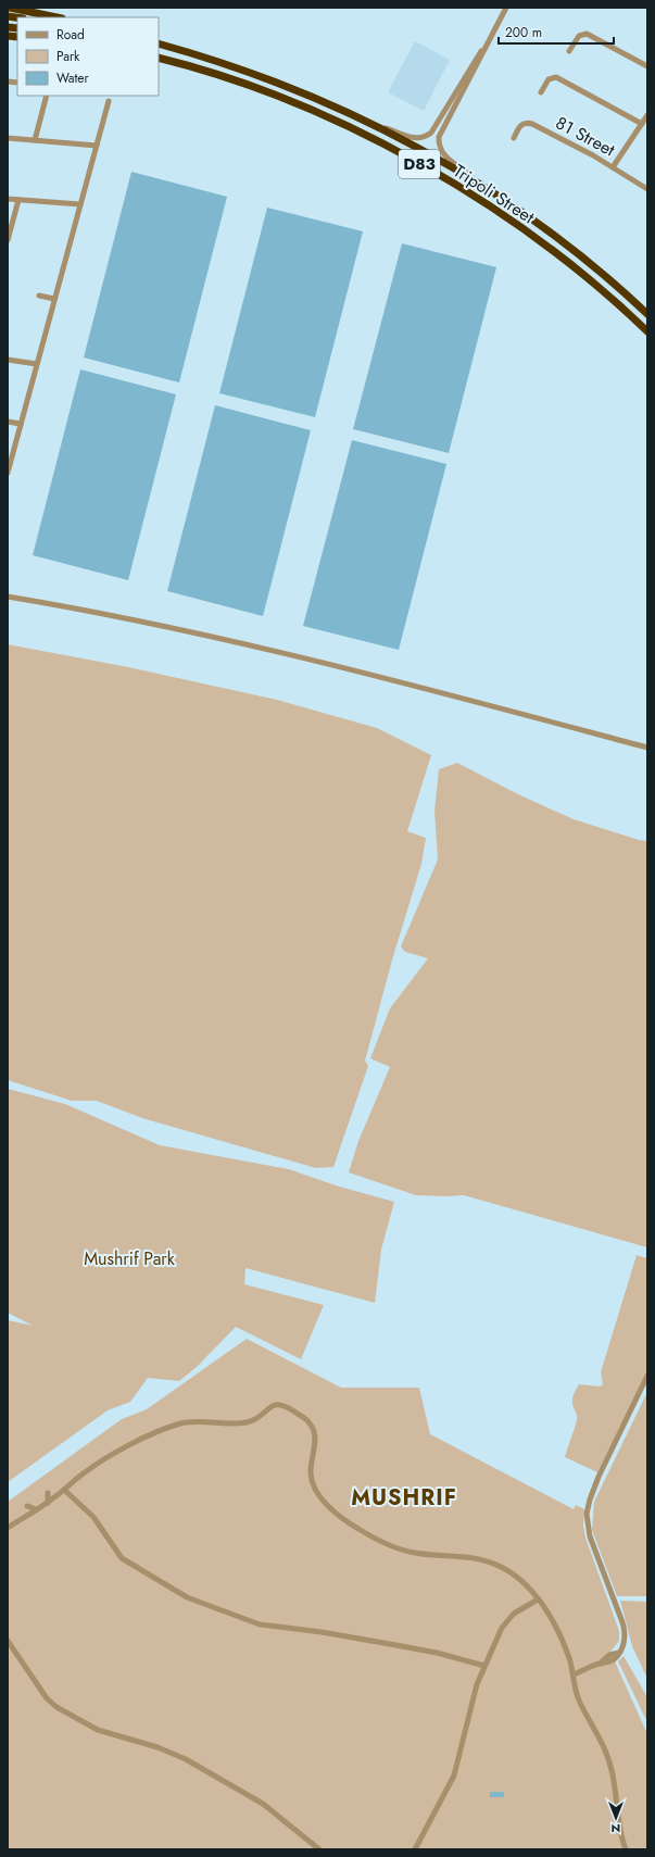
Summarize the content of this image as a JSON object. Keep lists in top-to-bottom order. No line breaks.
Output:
{"streets":{"highway":["D83","Tripoli Street"],"street":["81 Street"]},"districts":["MUSHRIF"],"parks":["Mushrif Park"],"legend":["Road","Park","Water"],"scale_bar":"200 m","north":"bottom"}
